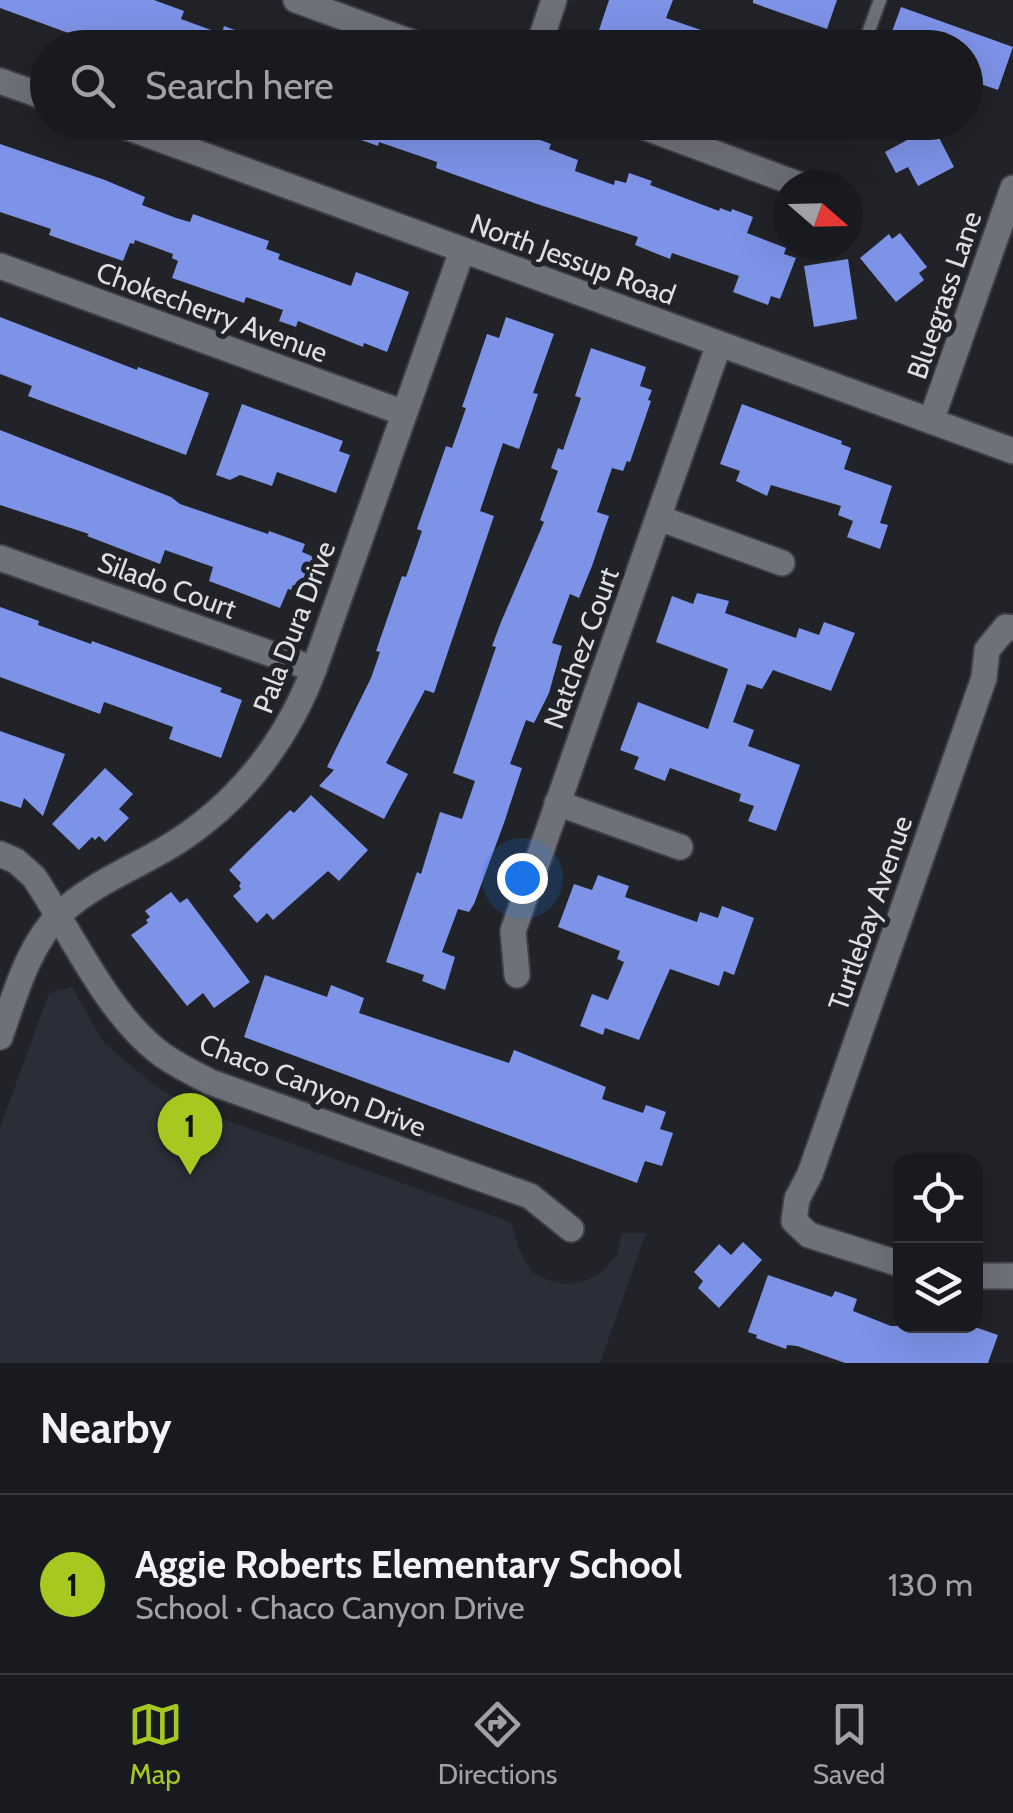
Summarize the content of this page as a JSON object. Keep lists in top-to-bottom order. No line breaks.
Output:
{"streets":{"street":["North Jessup Road","Bluegrass Lane","Chokecherry Avenue","Silado Court","Pala Dura Drive","Natchez Court","Turtlebay Avenue","Chaco Canyon Drive"]},"crossings":[["North Jessup Road","Bluegrass Lane"],["North Jessup Road","Pala Dura Drive"],["North Jessup Road","Natchez Court"],["Chokecherry Avenue","Pala Dura Drive"],["Silado Court","Pala Dura Drive"],["Pala Dura Drive","Chaco Canyon Drive"]],"north":"right","page":{"search":"Search here","pins":"1","heading":"Nearby","list":[{"mark":"1","name":"Aggie Roberts Elementary School","note":"School · Chaco Canyon Drive","value":"130 m"}],"nav":["Map","Directions","Saved"]}}
